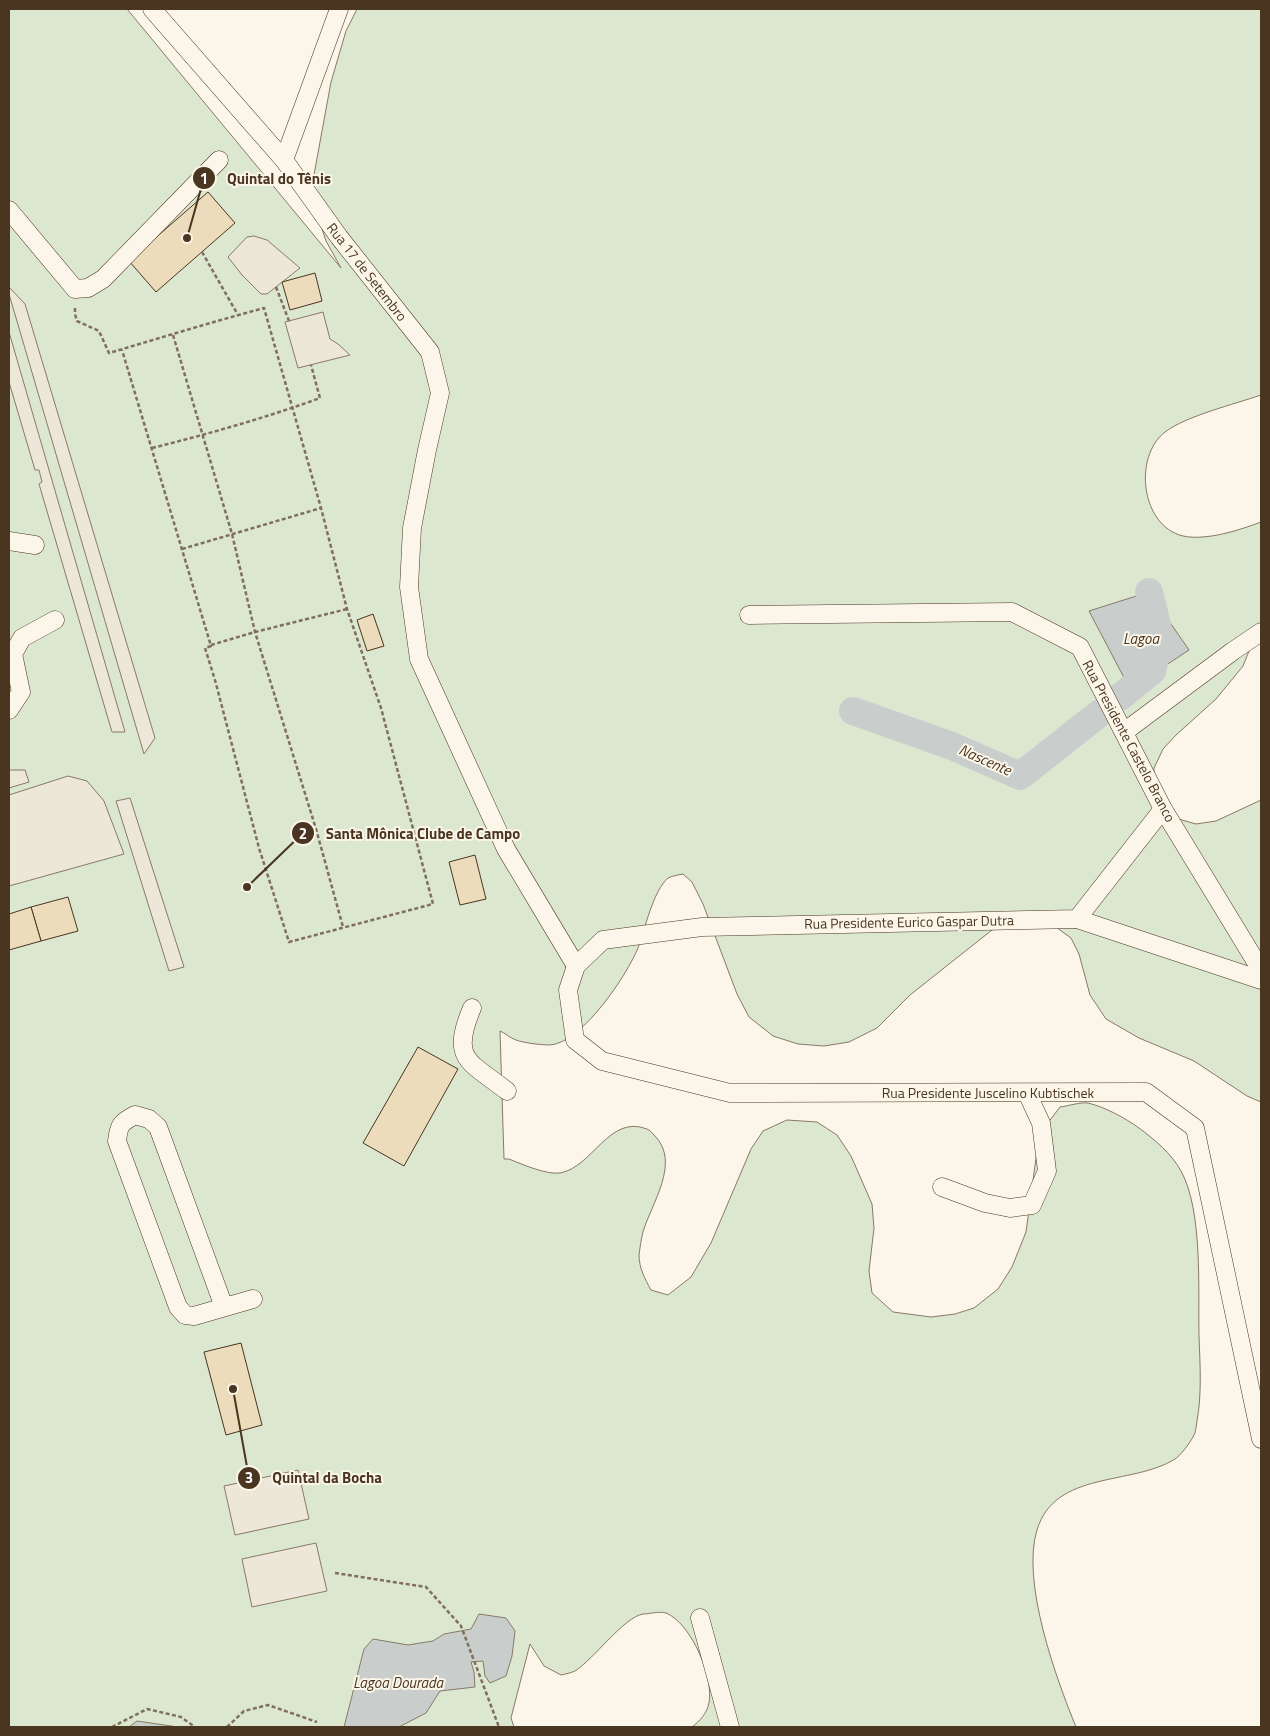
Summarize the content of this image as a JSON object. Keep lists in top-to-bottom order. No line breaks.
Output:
{"streets":{"street":["Rua 17 de Setembro","Rua Presidente Castelo Branco","Rua Presidente Eurico Gaspar Dutra","Rua Presidente Juscelino Kubtischek"]},"crossings":[["Rua 17 de Setembro","Rua Presidente Juscelino Kubtischek"],["Rua Presidente Eurico Gaspar Dutra","Rua Presidente Juscelino Kubtischek"]],"water":["Lagoa","Nascente","Lagoa Dourada"],"places":["Quintal do Tênis","Santa Mônica Clube de Campo","Quintal da Bocha"]}
